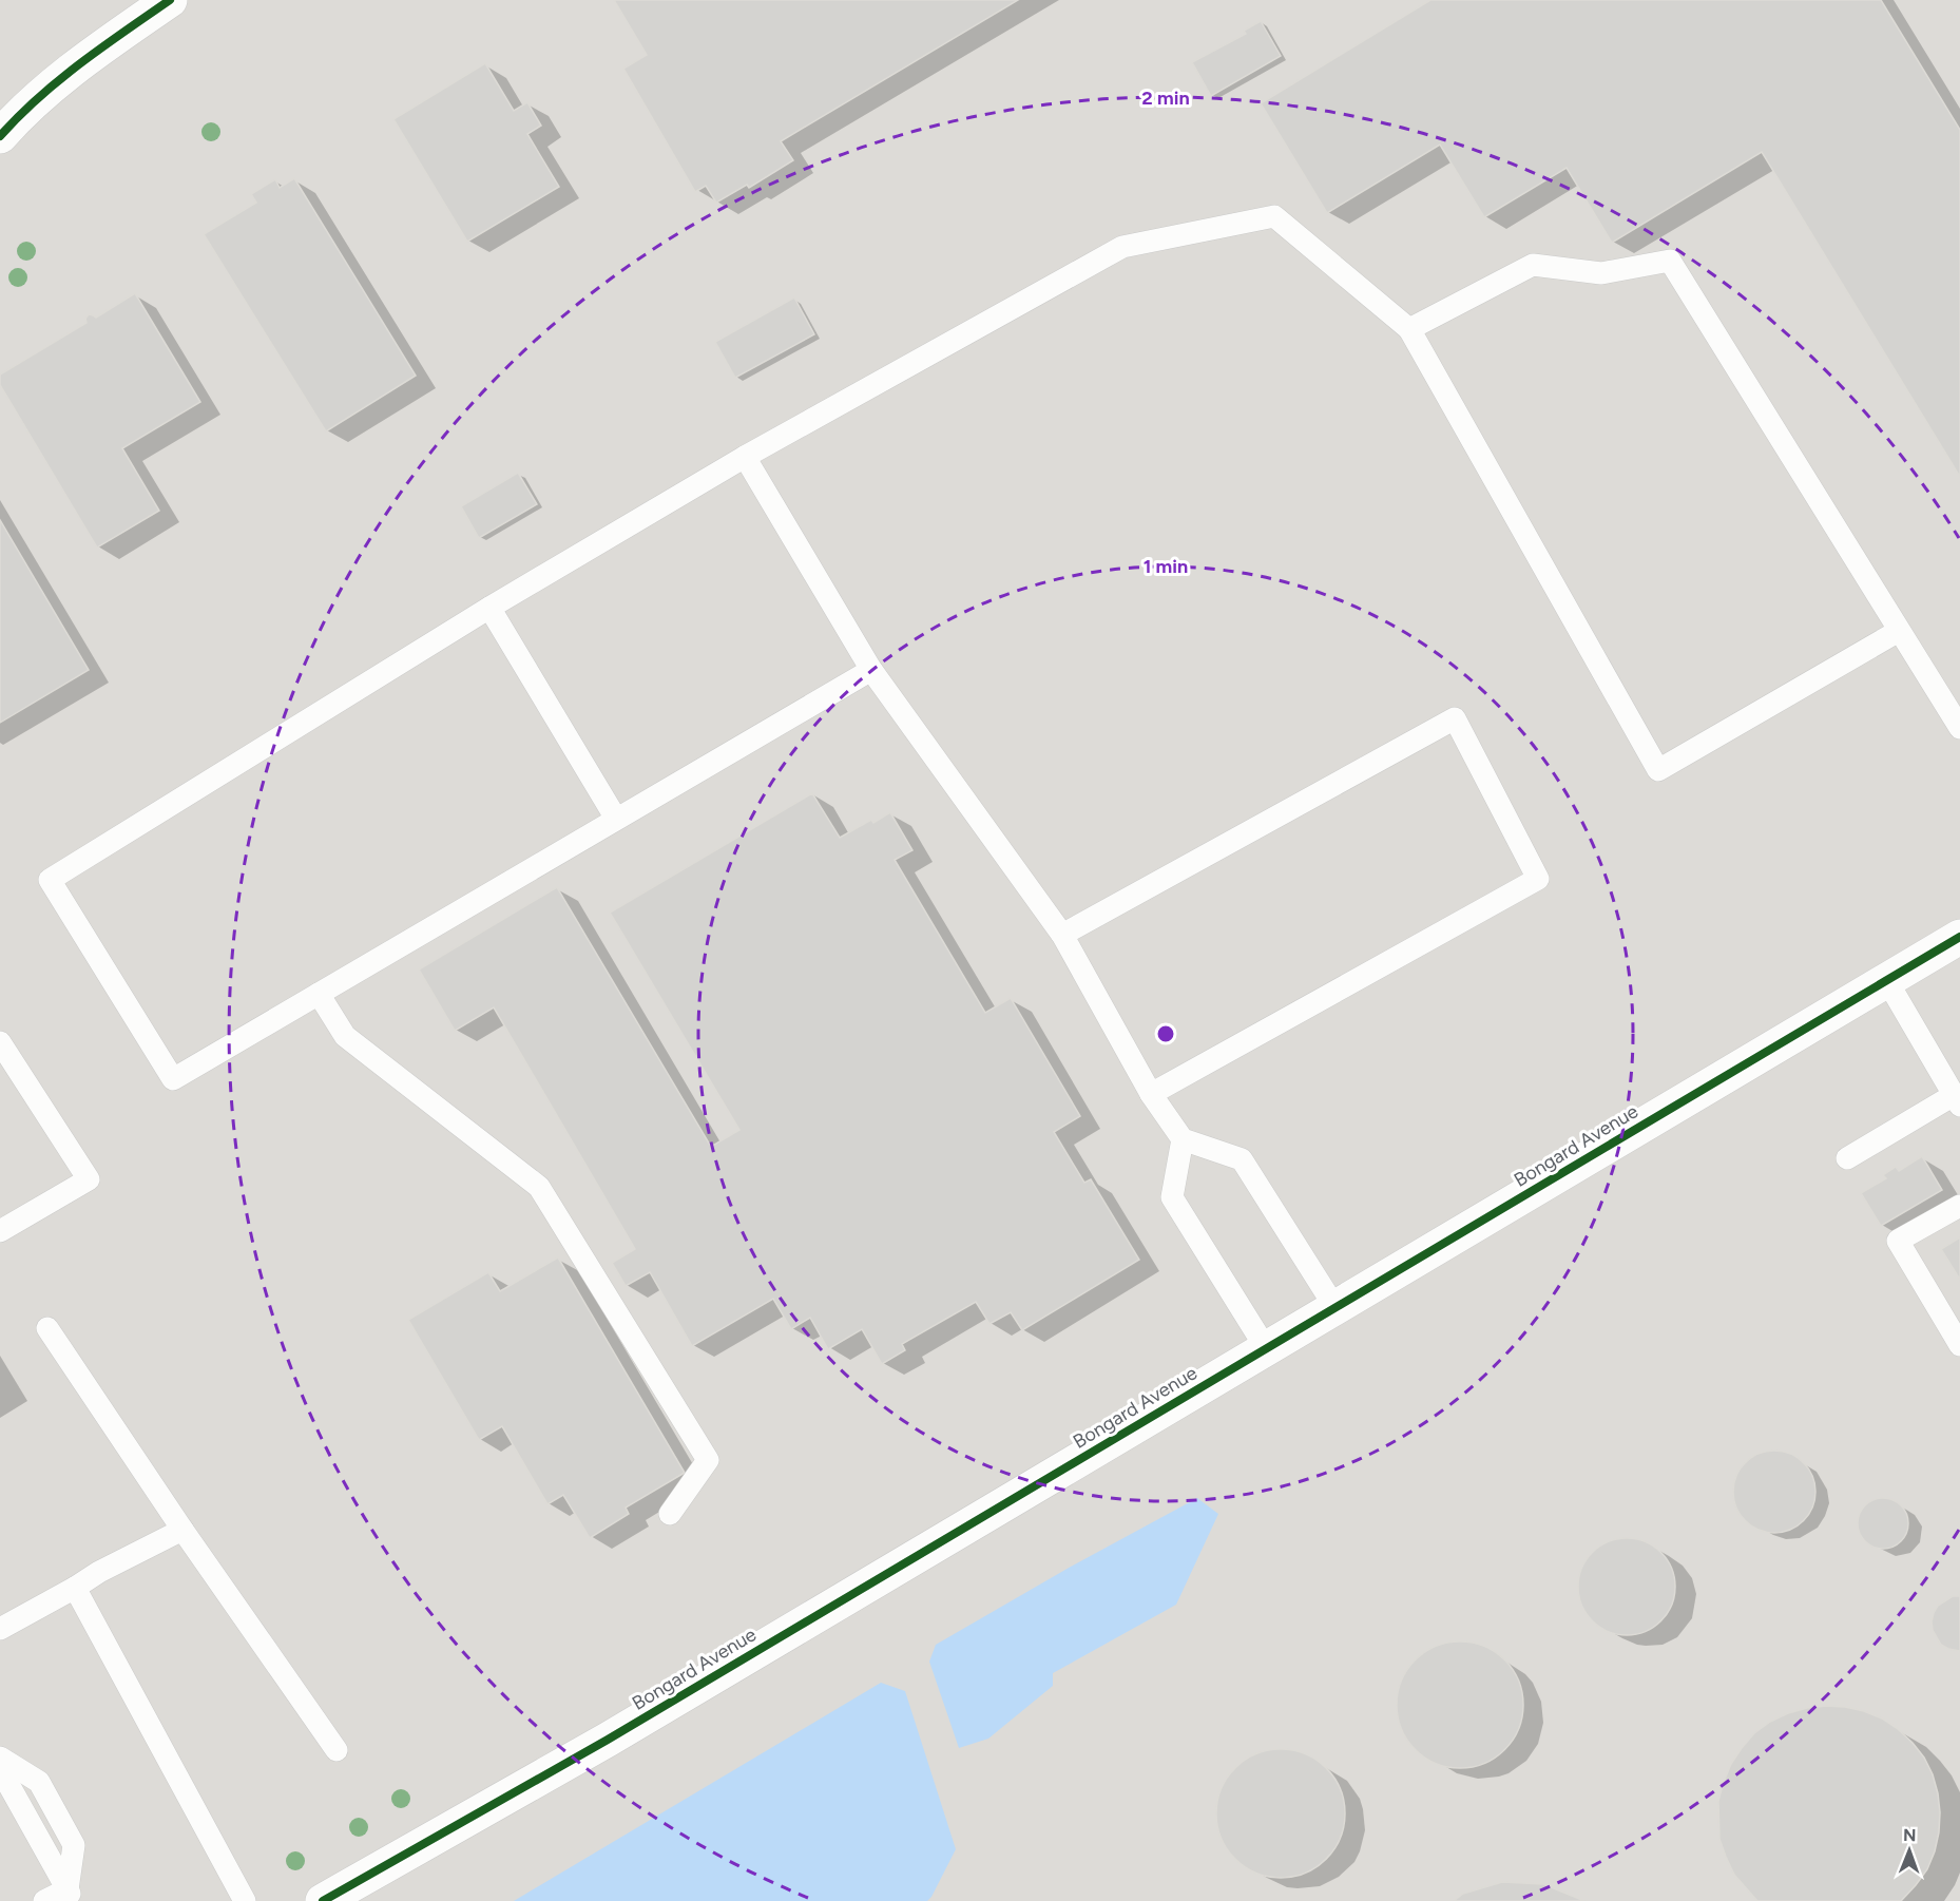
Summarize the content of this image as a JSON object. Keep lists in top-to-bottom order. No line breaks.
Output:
{"streets":{"street":["Bongard Avenue"]},"north":"top","rings":["2 min","1 min"]}
